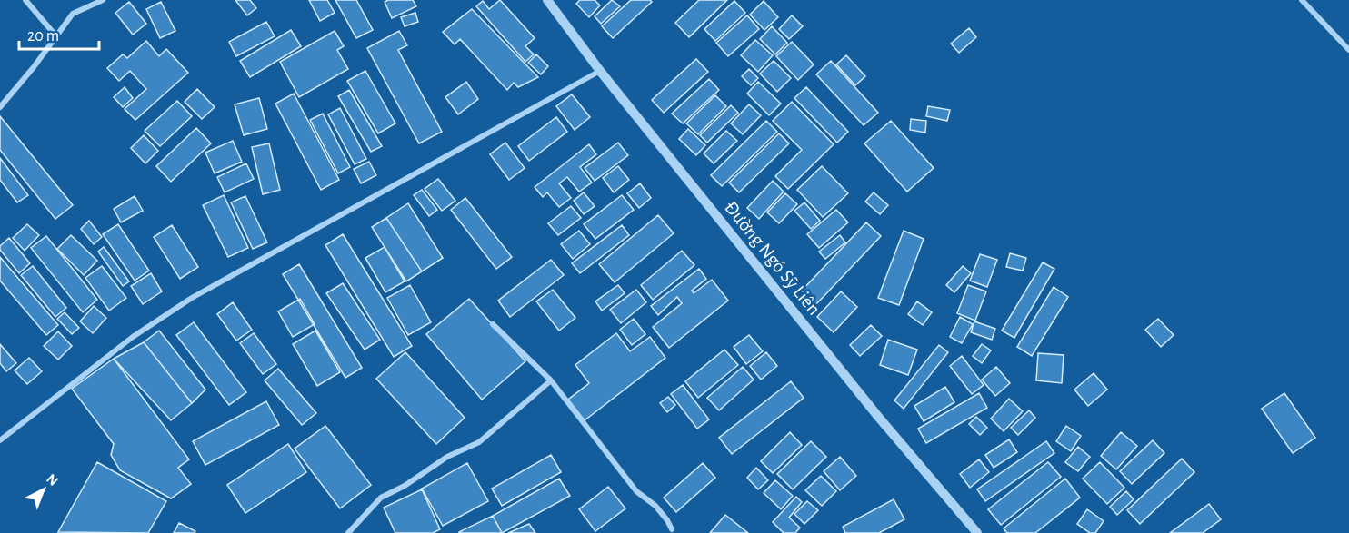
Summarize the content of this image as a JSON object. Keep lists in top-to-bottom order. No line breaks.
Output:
{"streets":{"street":["Đường Ngô Sỹ Liên"]},"scale_bar":"20 m","north":"top right"}
